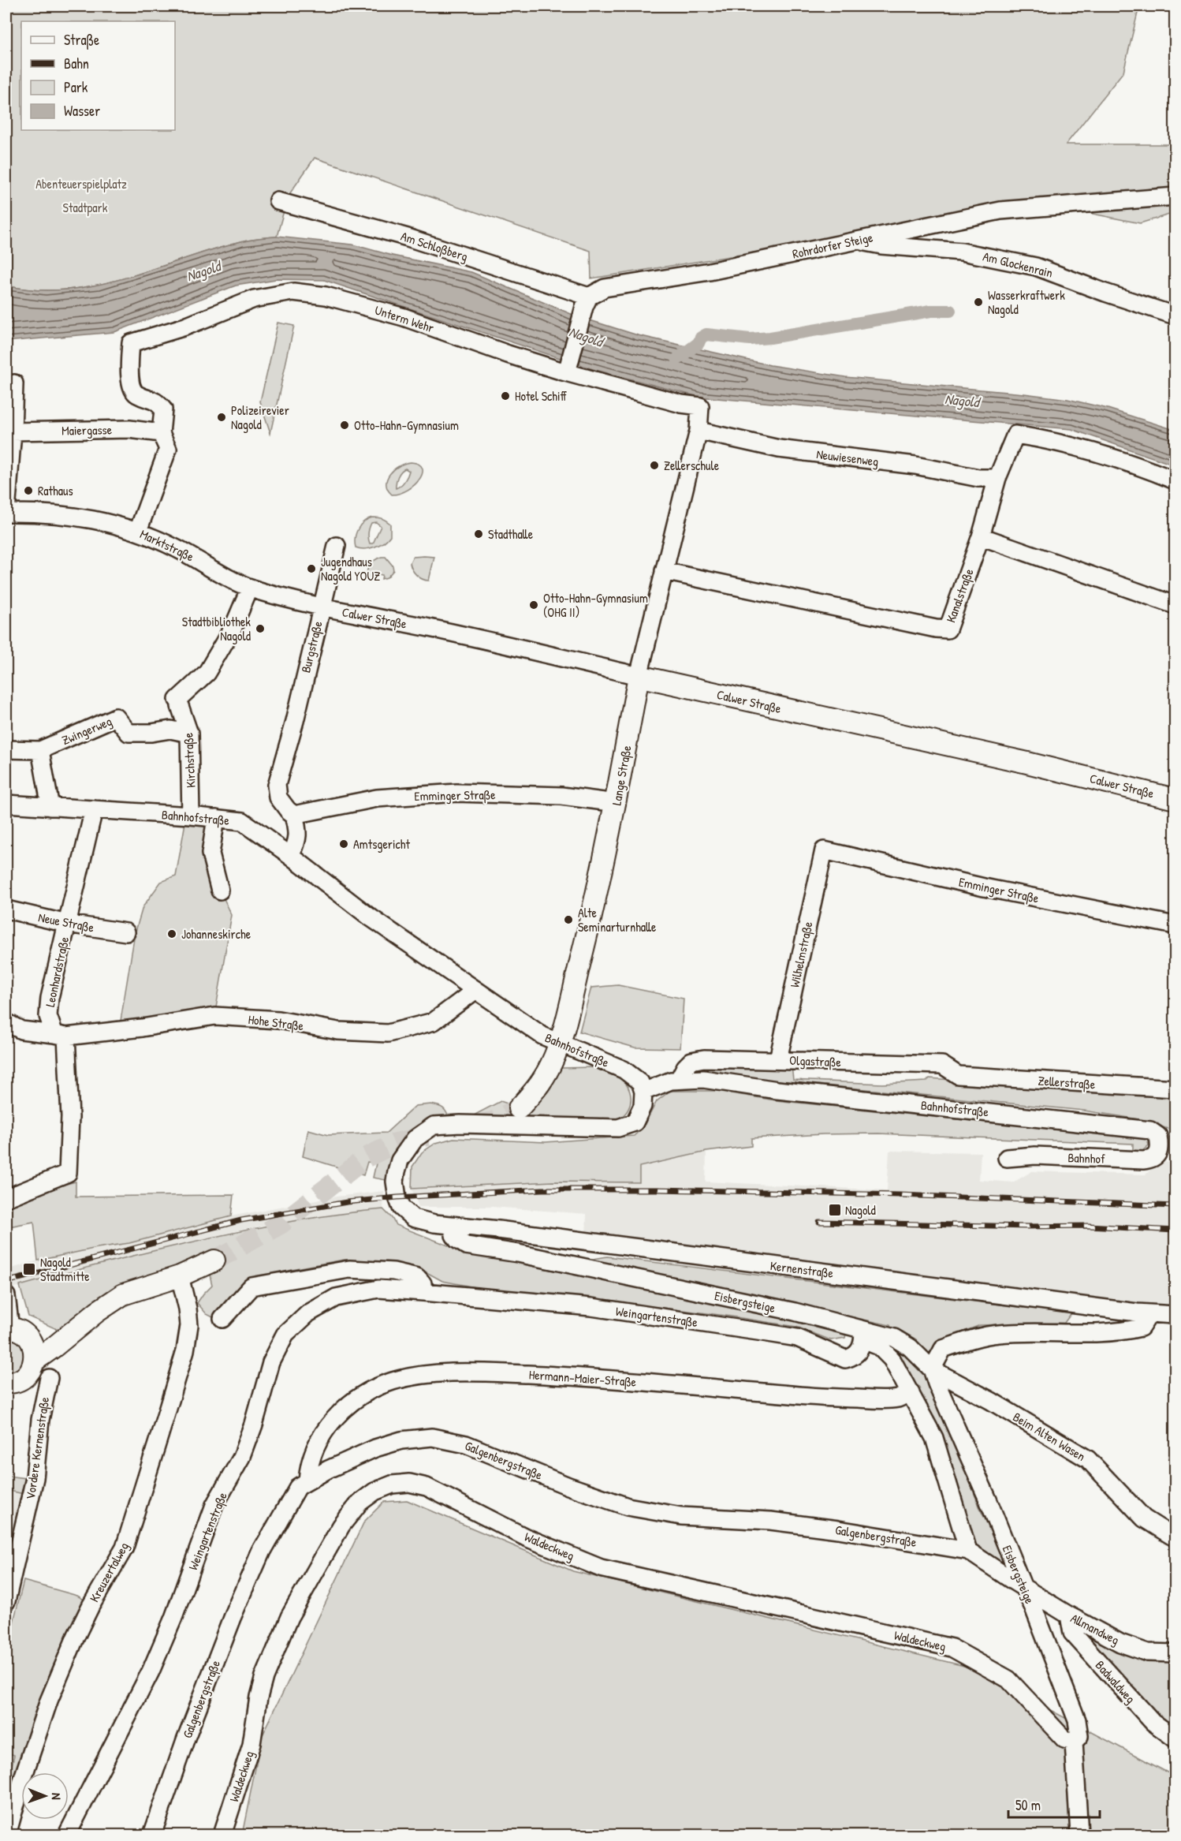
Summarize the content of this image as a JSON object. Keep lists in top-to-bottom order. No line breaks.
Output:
{"streets":{"main road":["Calwer Straße","Lange Straße"],"street":["Rohrdorfer Steige","Am Schloßberg","Am Glockenrain","Unterm Wehr","Maiergasse","Neuwiesenweg","Marktstraße","Kanalstraße","Burgstraße","Zwingerweg","Kirchstraße","Emminger Straße","Bahnhofstraße","Neue Straße","Wilhelmstraße","Leonhardstraße","Hohe Straße","Olgastraße","Zellerstraße","Bahnhof","Kernenstraße","Eisbergsteige","Weingartenstraße","Hermann-Maier-Straße","Beim Alten Wasen","Vordere Kernenstraße","Galgenbergstraße","Waldeckweg","Kreuzertalweg","Allmandweg","Badwaldweg"]},"crossings":[["Rohrdorfer Steige","Am Schloßberg"],["Rohrdorfer Steige","Am Glockenrain"],["Unterm Wehr","Maiergasse"],["Unterm Wehr","Neuwiesenweg"],["Unterm Wehr","Lange Straße"],["Neuwiesenweg","Lange Straße"],["Marktstraße","Calwer Straße"],["Marktstraße","Burgstraße"],["Marktstraße","Kirchstraße"],["Kanalstraße","Lange Straße"],["Calwer Straße","Burgstraße"],["Calwer Straße","Lange Straße"],["Burgstraße","Emminger Straße"],["Zwingerweg","Kirchstraße"],["Kirchstraße","Bahnhofstraße"],["Lange Straße","Emminger Straße"],["Lange Straße","Bahnhofstraße"],["Emminger Straße","Wilhelmstraße"],["Bahnhofstraße","Leonhardstraße"],["Bahnhofstraße","Hohe Straße"],["Bahnhofstraße","Olgastraße"],["Bahnhofstraße","Bahnhof"],["Neue Straße","Leonhardstraße"],["Wilhelmstraße","Olgastraße"],["Leonhardstraße","Hohe Straße"],["Olgastraße","Zellerstraße"],["Kernenstraße","Eisbergsteige"],["Eisbergsteige","Weingartenstraße"],["Eisbergsteige","Hermann-Maier-Straße"],["Eisbergsteige","Beim Alten Wasen"],["Eisbergsteige","Galgenbergstraße"],["Eisbergsteige","Waldeckweg"],["Eisbergsteige","Allmandweg"],["Hermann-Maier-Straße","Galgenbergstraße"],["Galgenbergstraße","Allmandweg"],["Allmandweg","Badwaldweg"]],"water":["Nagold"],"parks":["Abenteuerspielplatz","Stadtpark"],"places":{"other":["Wasserkraftwerk Nagold","Hotel Schiff","Polizeirevier Nagold","Otto-Hahn-Gymnasium","Zellerschule","Rathaus","Stadthalle","Jugendhaus Nagold YOUZ","Otto-Hahn-Gymnasium (OHG II)","Stadtbibliothek Nagold","Amtsgericht","Alte Seminarturnhalle","Johanneskirche"],"transit":["Nagold","Nagold Stadtmitte"]},"legend":["Straße","Bahn","Park","Wasser"],"scale_bar":"50 m","north":"right"}
